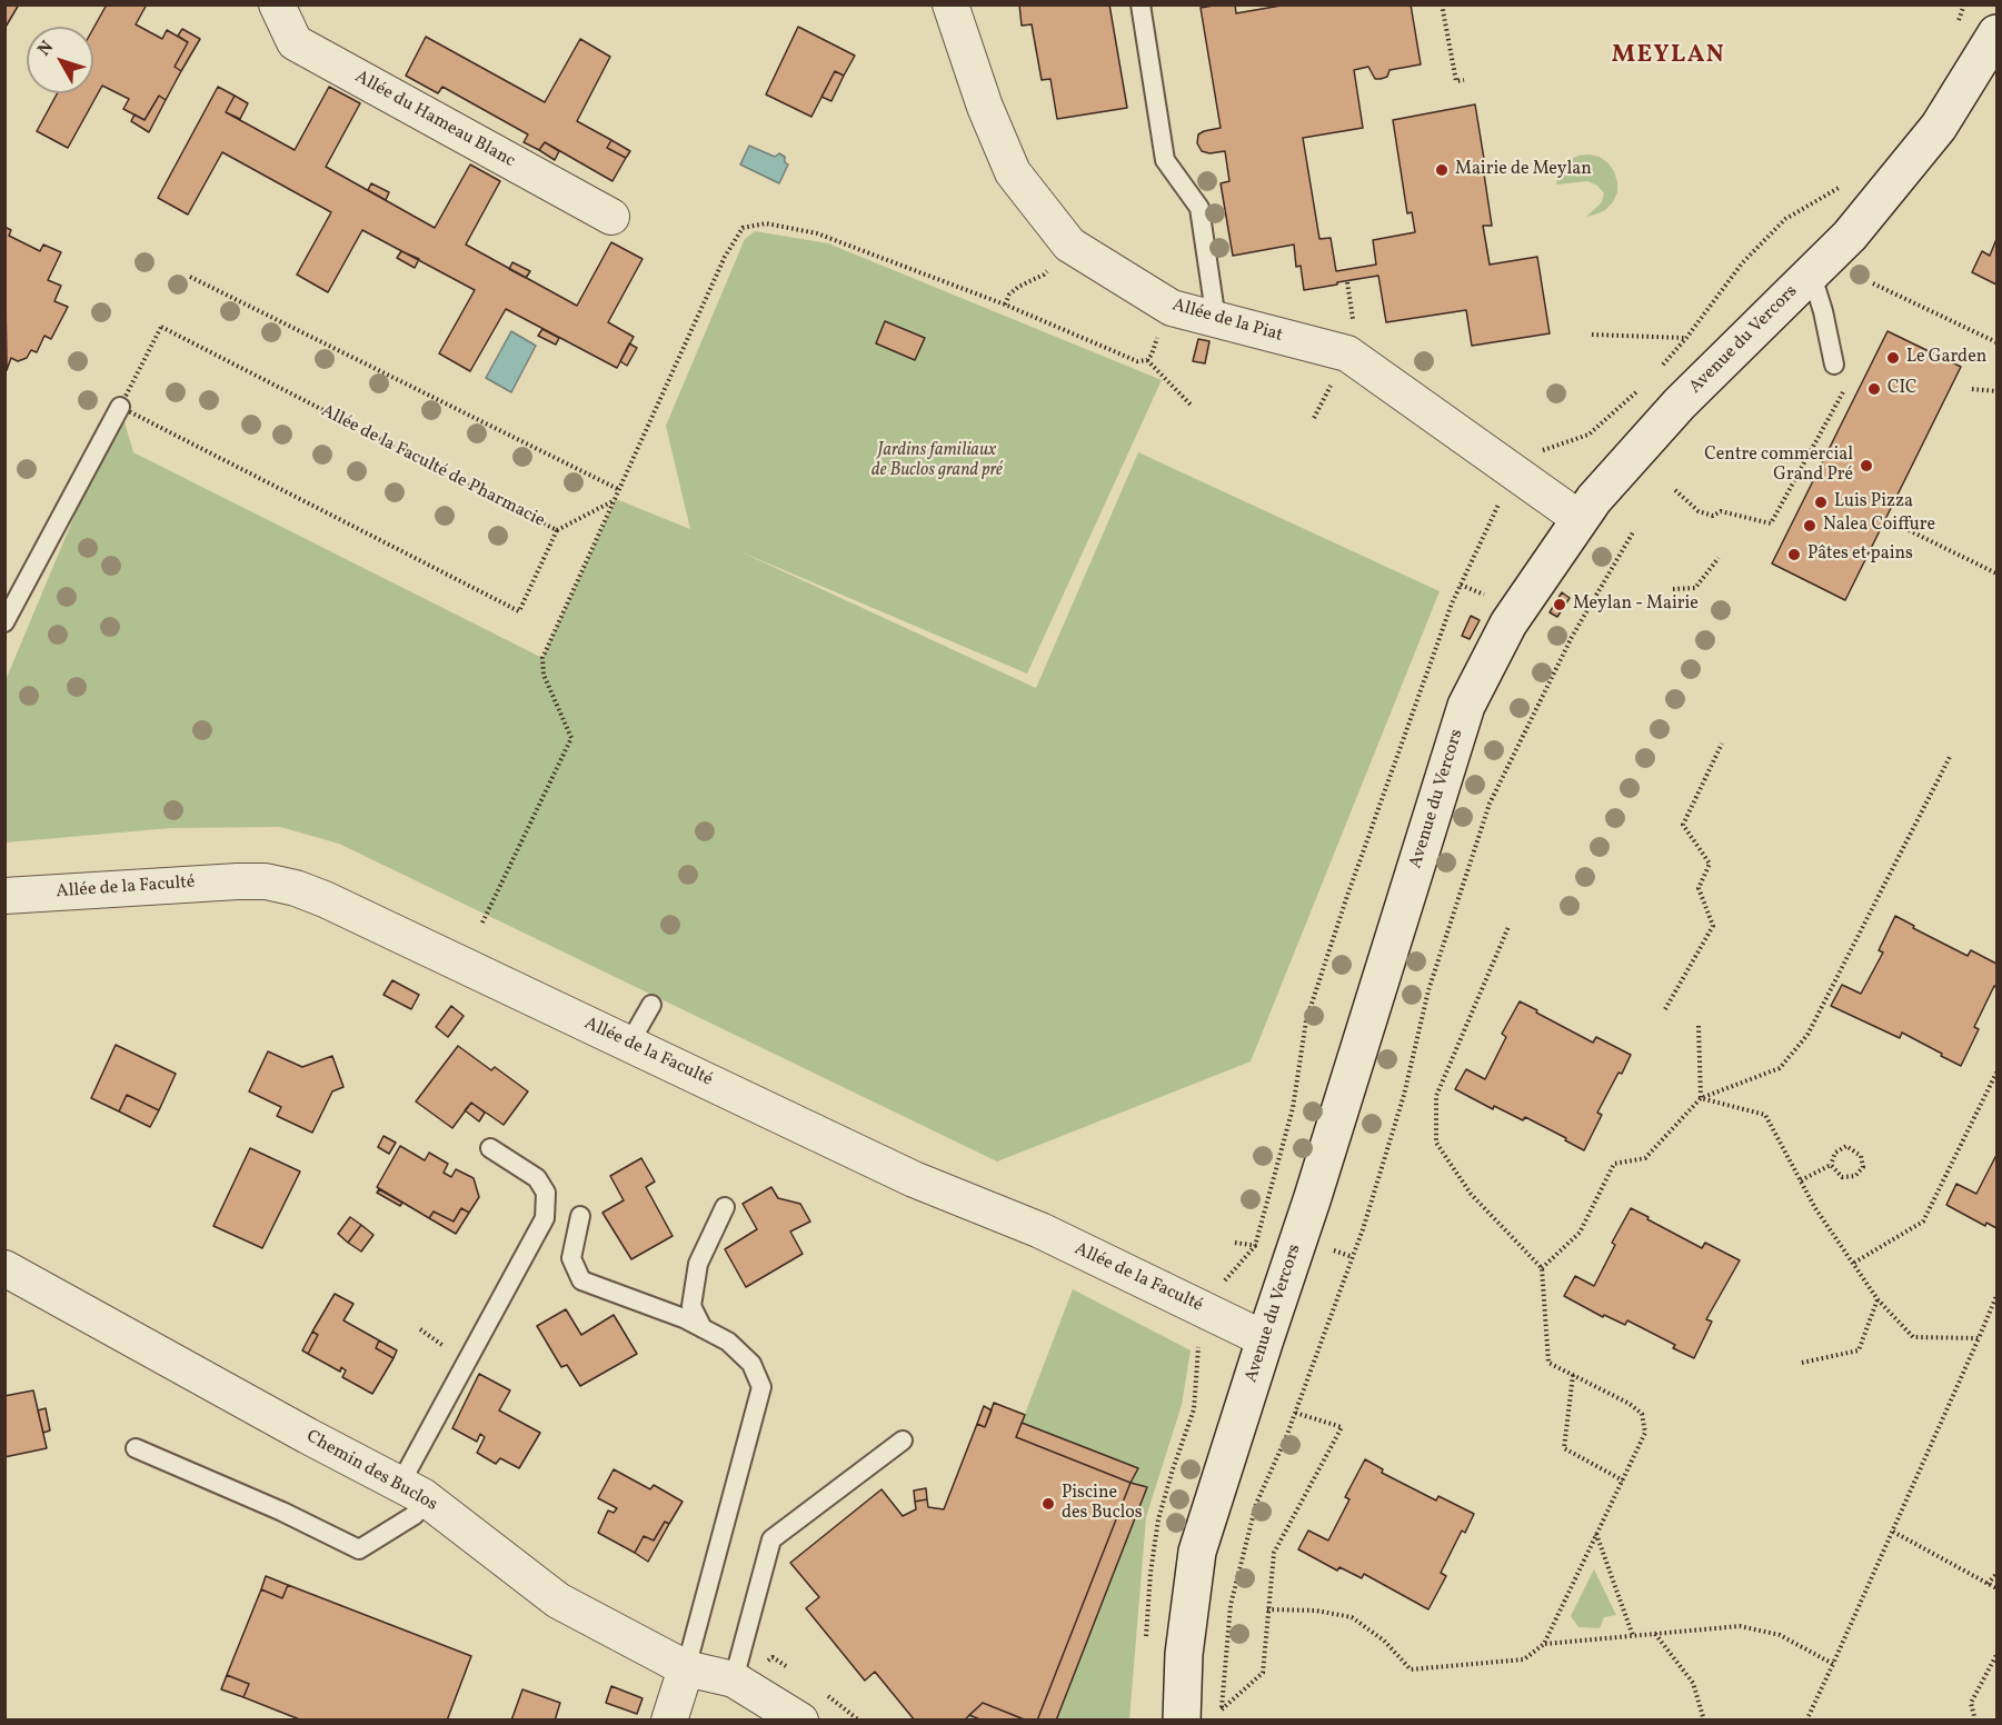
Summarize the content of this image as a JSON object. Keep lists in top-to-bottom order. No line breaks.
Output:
{"streets":{"street":["Allée du Hameau Blanc","Allée de la Piat","Avenue du Vercors","Allée de la Faculté","Chemin des Buclos"],"path":["Allée de la Faculté de Pharmacie"]},"crossings":[["Allée de la Piat","Avenue du Vercors"],["Avenue du Vercors","Allée de la Faculté"]],"districts":["MEYLAN"],"parks":["Jardins familiaux de Buclos grand pré"],"places":["Mairie de Meylan","Le Garden","CIC","Centre commercial Grand Pré","Luis Pizza","Nalea Coiffure","Pâtes et pains","Meylan - Mairie","Piscine des Buclos"],"north":"top left"}
